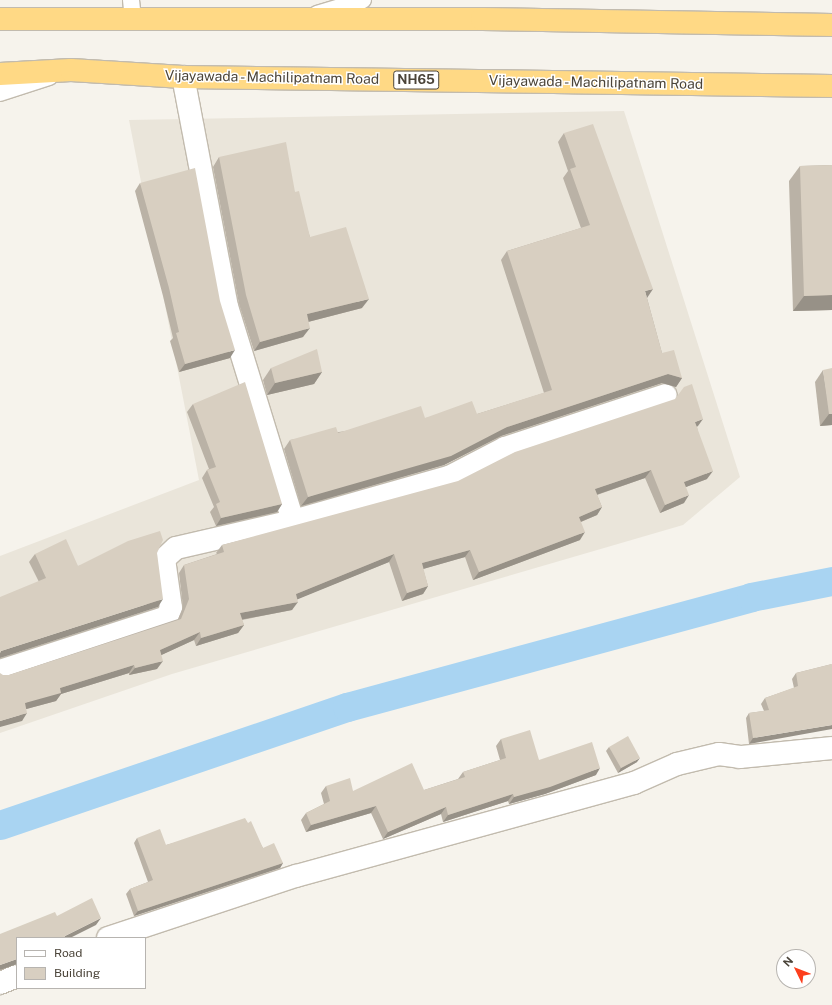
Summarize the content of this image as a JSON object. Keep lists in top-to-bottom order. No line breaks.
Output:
{"streets":{"highway":["Vijayawada - Machilipatnam Road","NH65"]},"legend":["Road","Building"],"north":"top left"}
